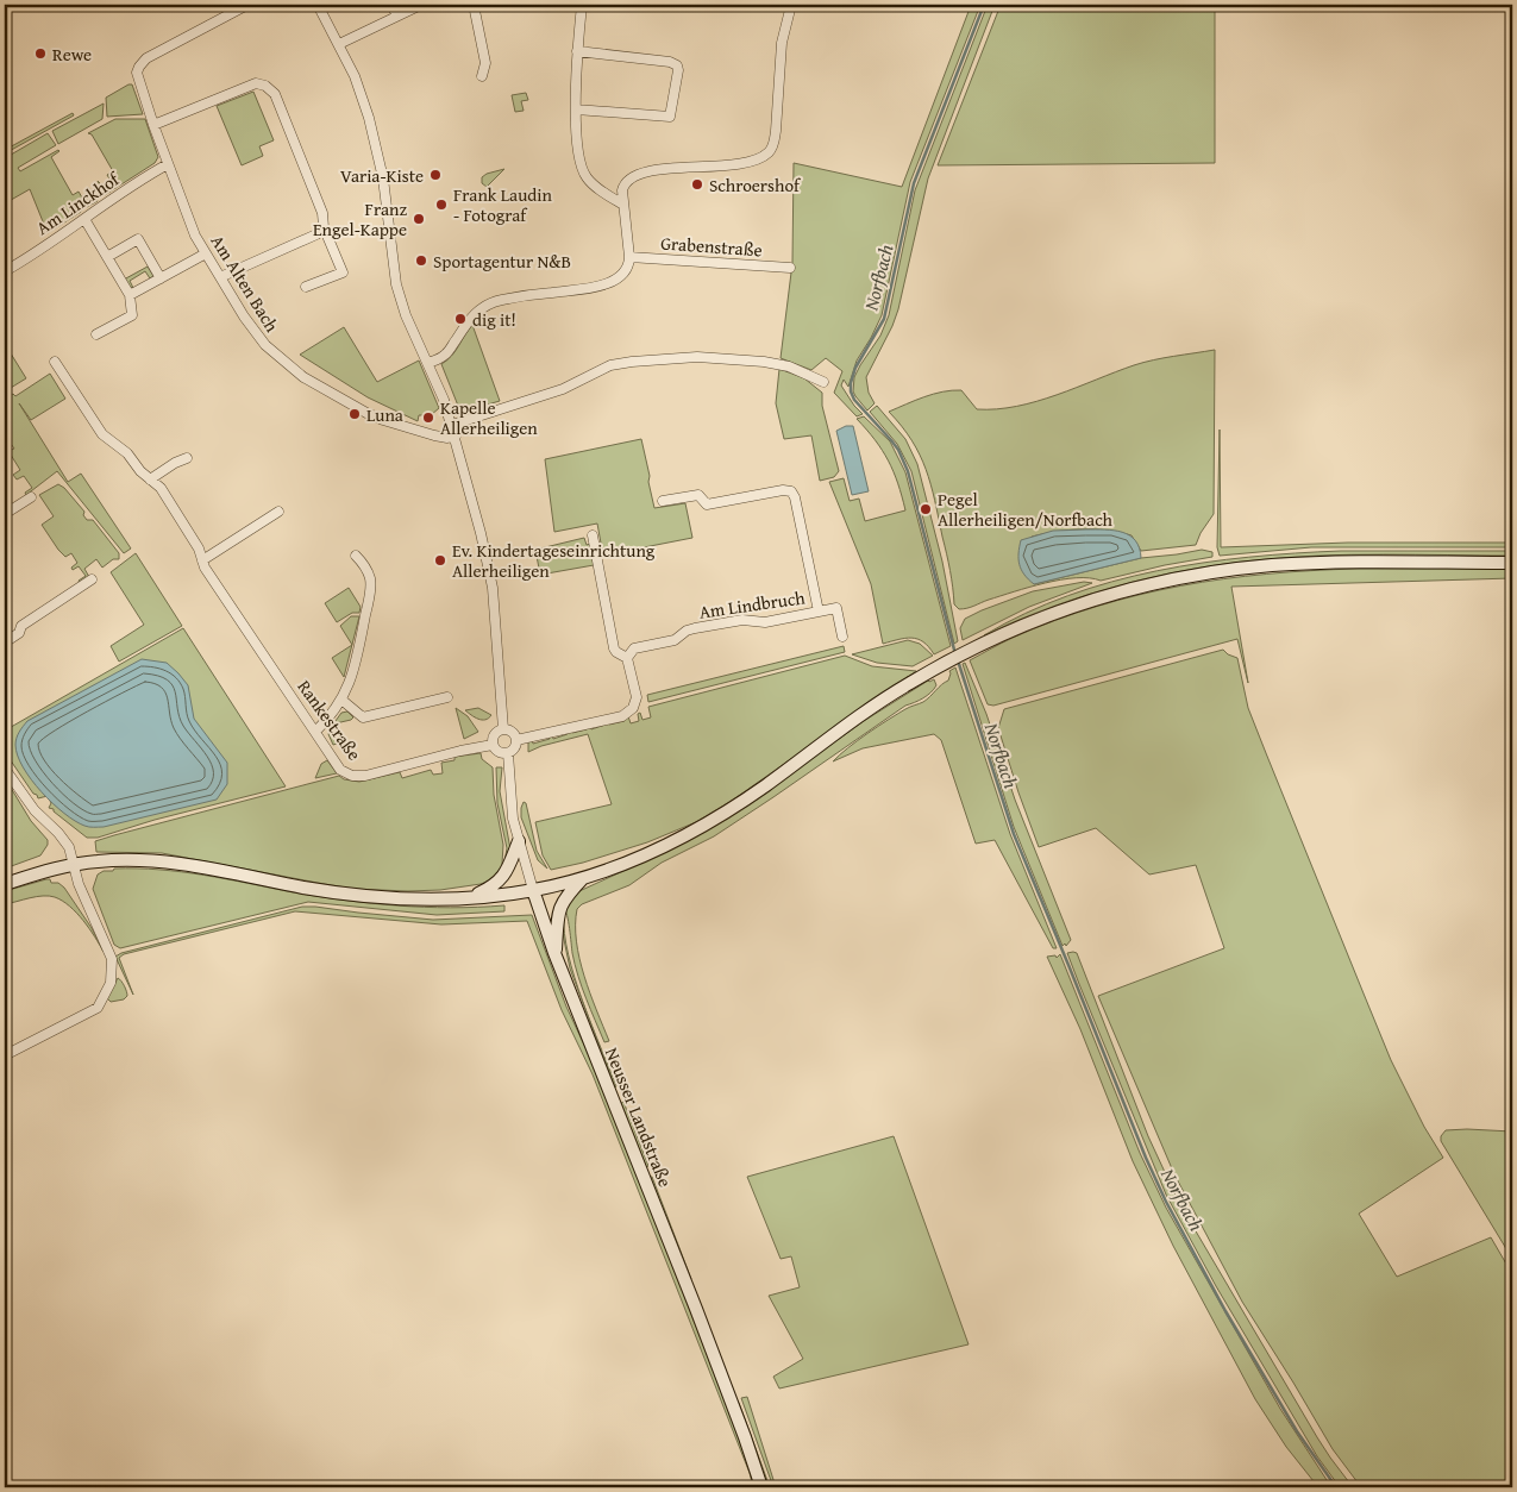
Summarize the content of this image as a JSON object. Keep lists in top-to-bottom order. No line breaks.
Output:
{"streets":{"main road":["Neusser Landstraße"],"street":["Am Linckhof","Grabenstraße","Am Alten Bach","Am Lindbruch","Rankestraße"]},"crossings":[["Am Linckhof","Am Alten Bach"],["Rankestraße","Neusser Landstraße"]],"water":["Norfbach"],"places":["Rewe","Varia-Kiste","Schroershof","Frank Laudin - Fotograf","Franz Engel-Kappe","Sportagentur N&B","dig it!","Luna","Kapelle Allerheiligen","Pegel Allerheiligen/Norfbach","Ev. Kindertageseinrichtung Allerheiligen"]}
